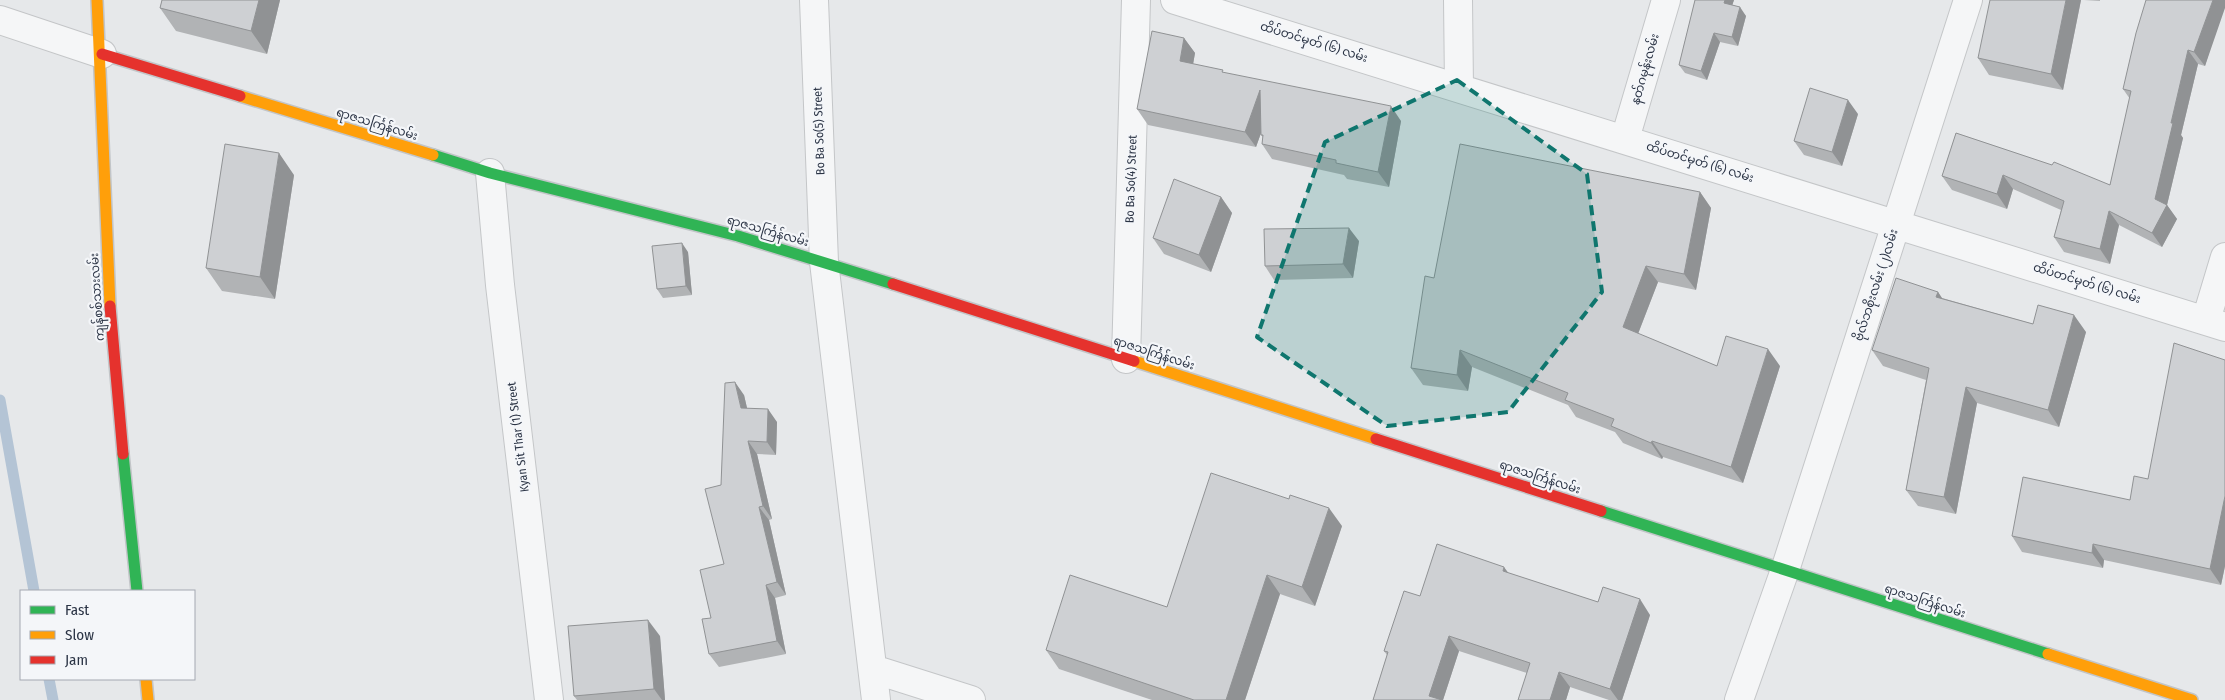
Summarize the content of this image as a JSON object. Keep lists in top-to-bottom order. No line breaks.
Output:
{"streets":{"main road":["ရာဇသင်္ကြန်လမ်း","ကျန်စစ်သားလမ်း"],"street":["ထိပ်တင်မှတ် (၆) လမ်း","နတ်ဂမုန်းလမ်း","Bo Ba So(5) Street","Bo Ba So(4) Street","ဗိုလ်ဘစိုးလမ်း (၂)လမ်း","Kyan Sit Thar (1) Street"]},"crossings":[["ထိပ်တင်မှတ် (၆) လမ်း","နတ်ဂမုန်းလမ်း"],["ထိပ်တင်မှတ် (၆) လမ်း","ဗိုလ်ဘစိုးလမ်း (၂)လမ်း"],["ရာဇသင်္ကြန်လမ်း","Bo Ba So(5) Street"],["ရာဇသင်္ကြန်လမ်း","Bo Ba So(4) Street"],["ရာဇသင်္ကြန်လမ်း","ဗိုလ်ဘစိုးလမ်း (၂)လမ်း"],["ရာဇသင်္ကြန်လမ်း","ကျန်စစ်သားလမ်း"],["ရာဇသင်္ကြန်လမ်း","Kyan Sit Thar (1) Street"]],"legend":["Fast","Slow","Jam"]}
